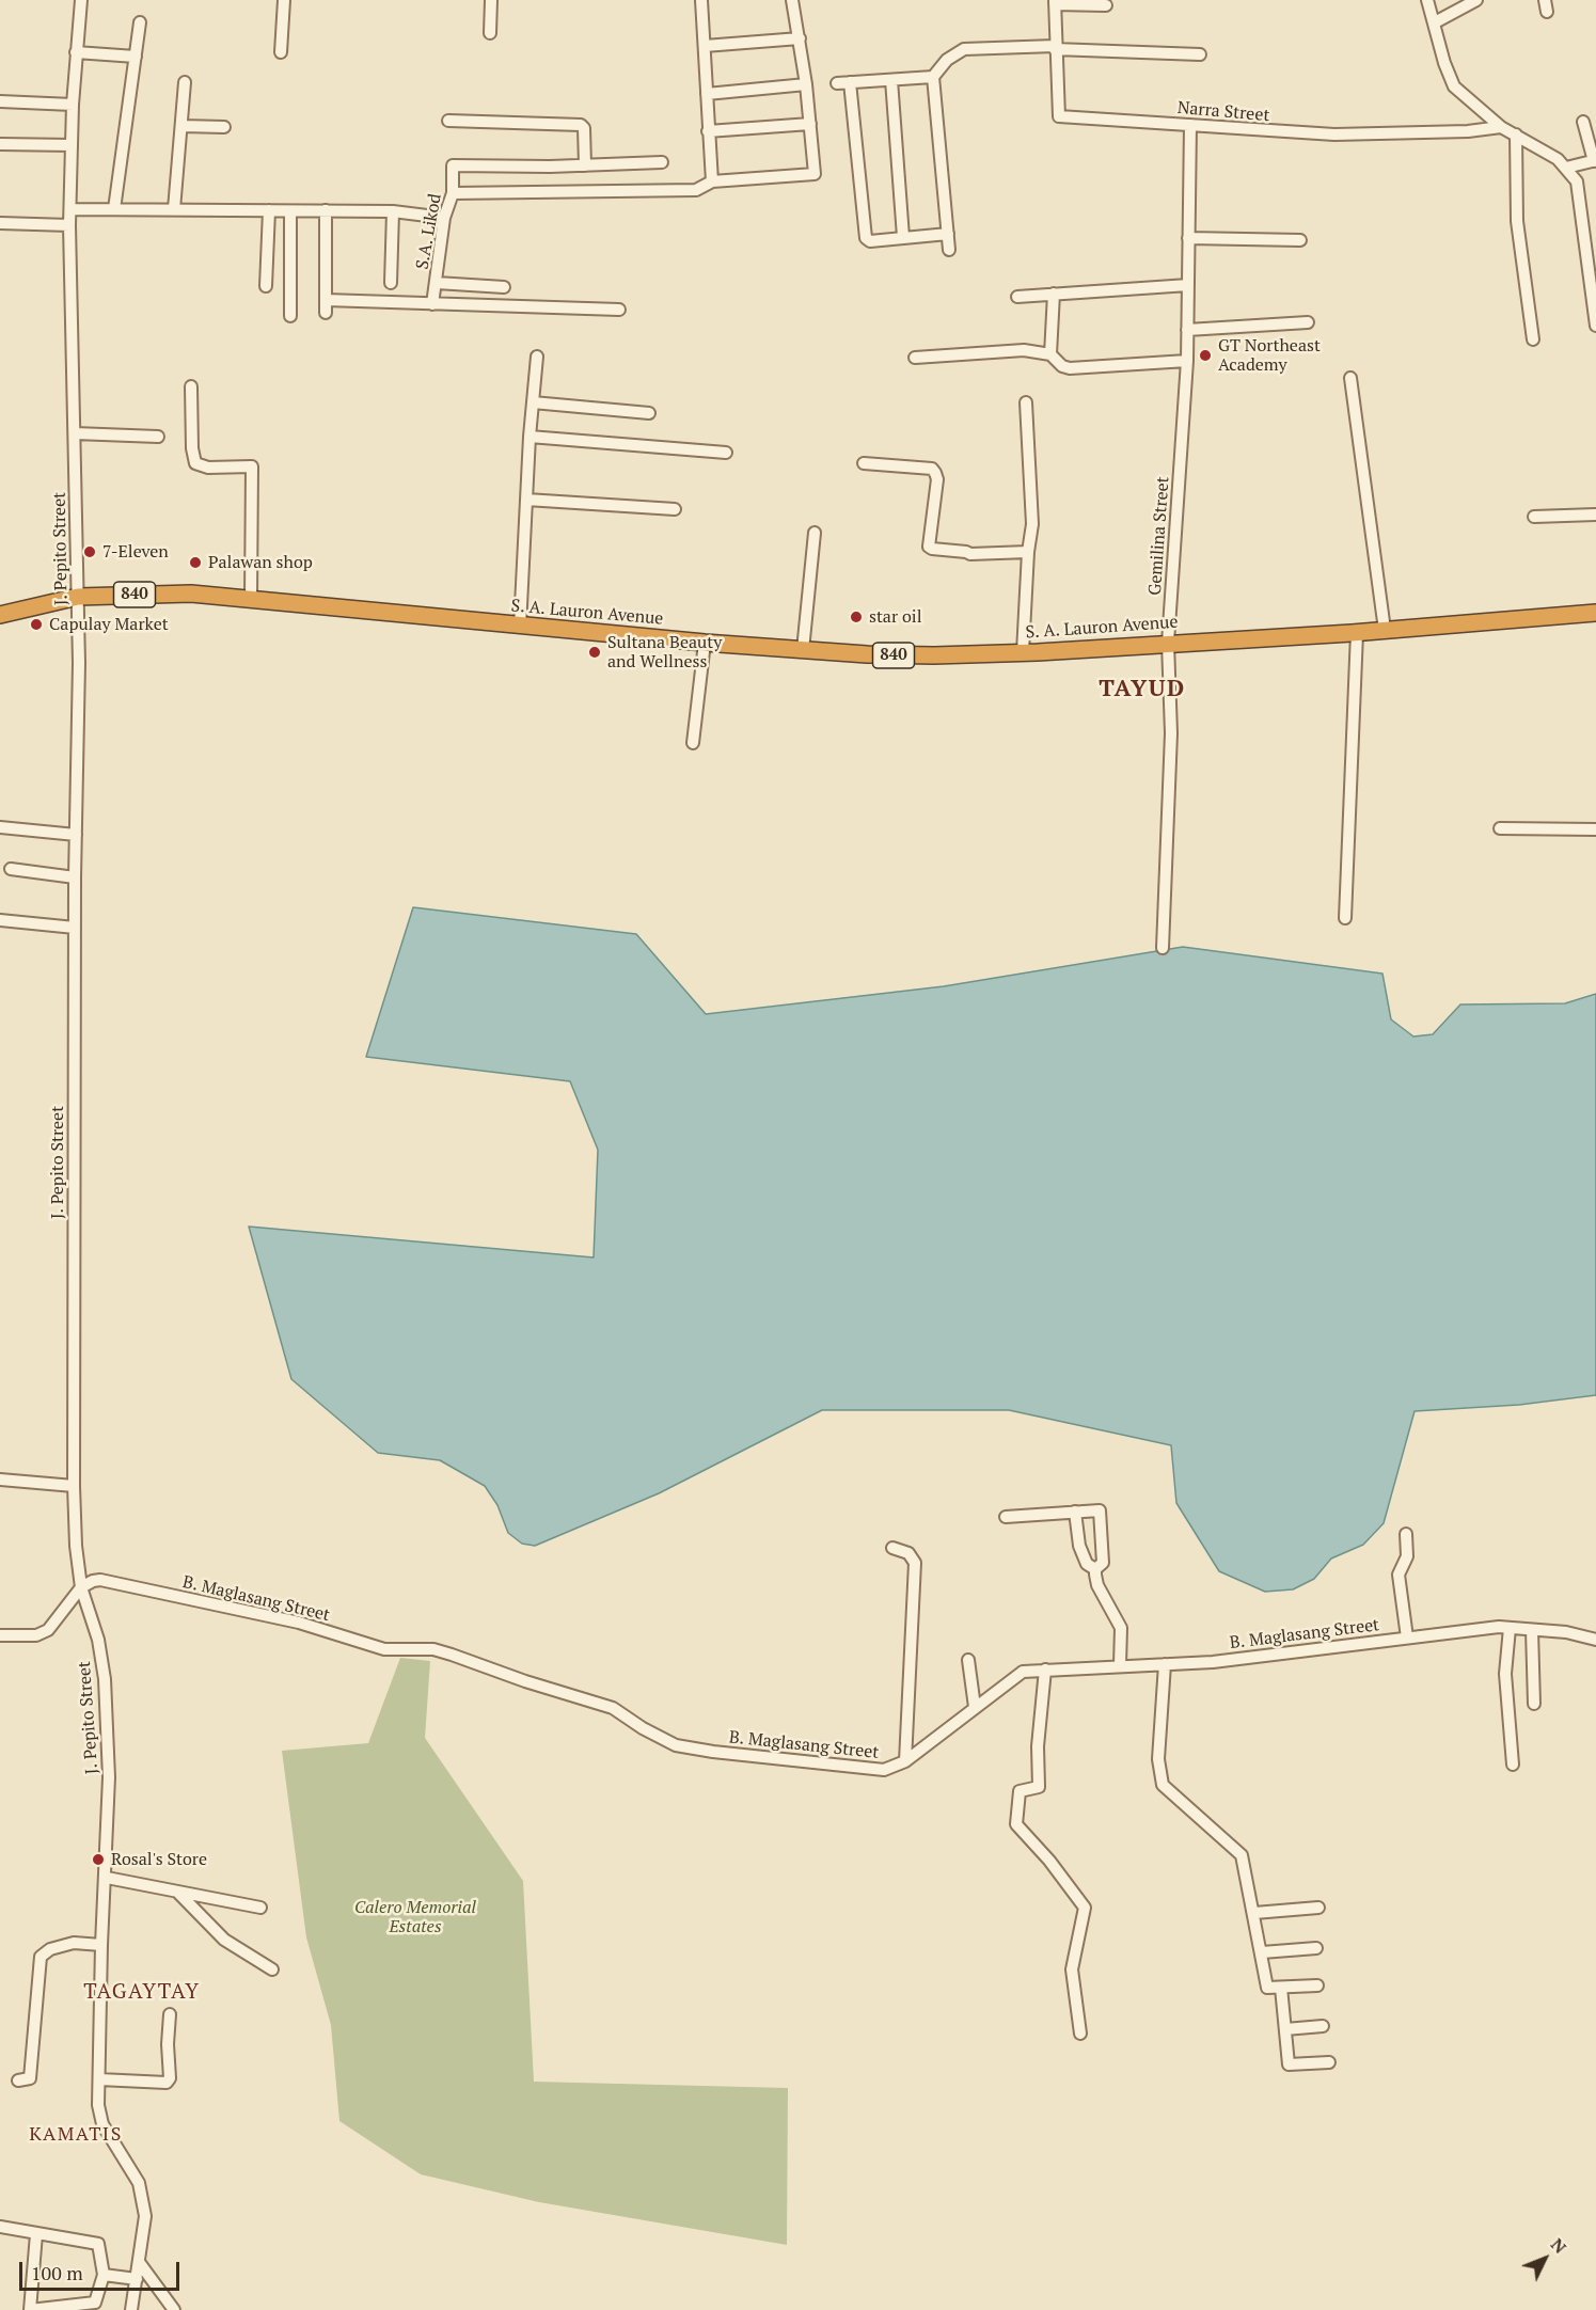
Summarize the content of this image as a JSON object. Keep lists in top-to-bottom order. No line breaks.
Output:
{"streets":{"highway":["840","S. A. Lauron Avenue"],"street":["Narra Street","S.A. Likod","Gemilina Street","J. Pepito Street","B. Maglasang Street"]},"crossings":[["Narra Street","Gemilina Street"],["Gemilina Street","S. A. Lauron Avenue"],["J. Pepito Street","S. A. Lauron Avenue"],["J. Pepito Street","B. Maglasang Street"]],"districts":["TAYUD","TAGAYTAY","KAMATIS"],"parks":["Calero Memorial Estates"],"places":["GT Northeast Academy","7-Eleven","Palawan shop","star oil","Capulay Market","Sultana Beauty and Wellness","Rosal's Store"],"scale_bar":"100 m","north":"top right"}
